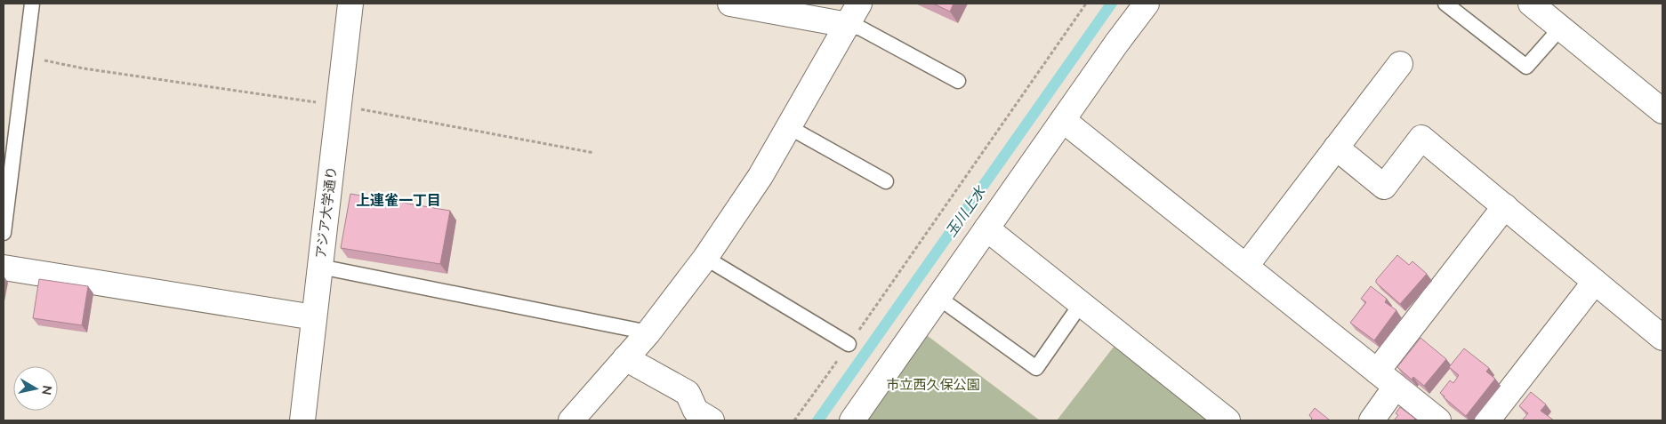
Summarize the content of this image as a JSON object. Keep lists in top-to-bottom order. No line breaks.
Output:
{"streets":{"street":["アジア大学通り"]},"districts":["上連雀一丁目"],"water":["玉川上水"],"parks":["市立西久保公園"],"north":"right"}
